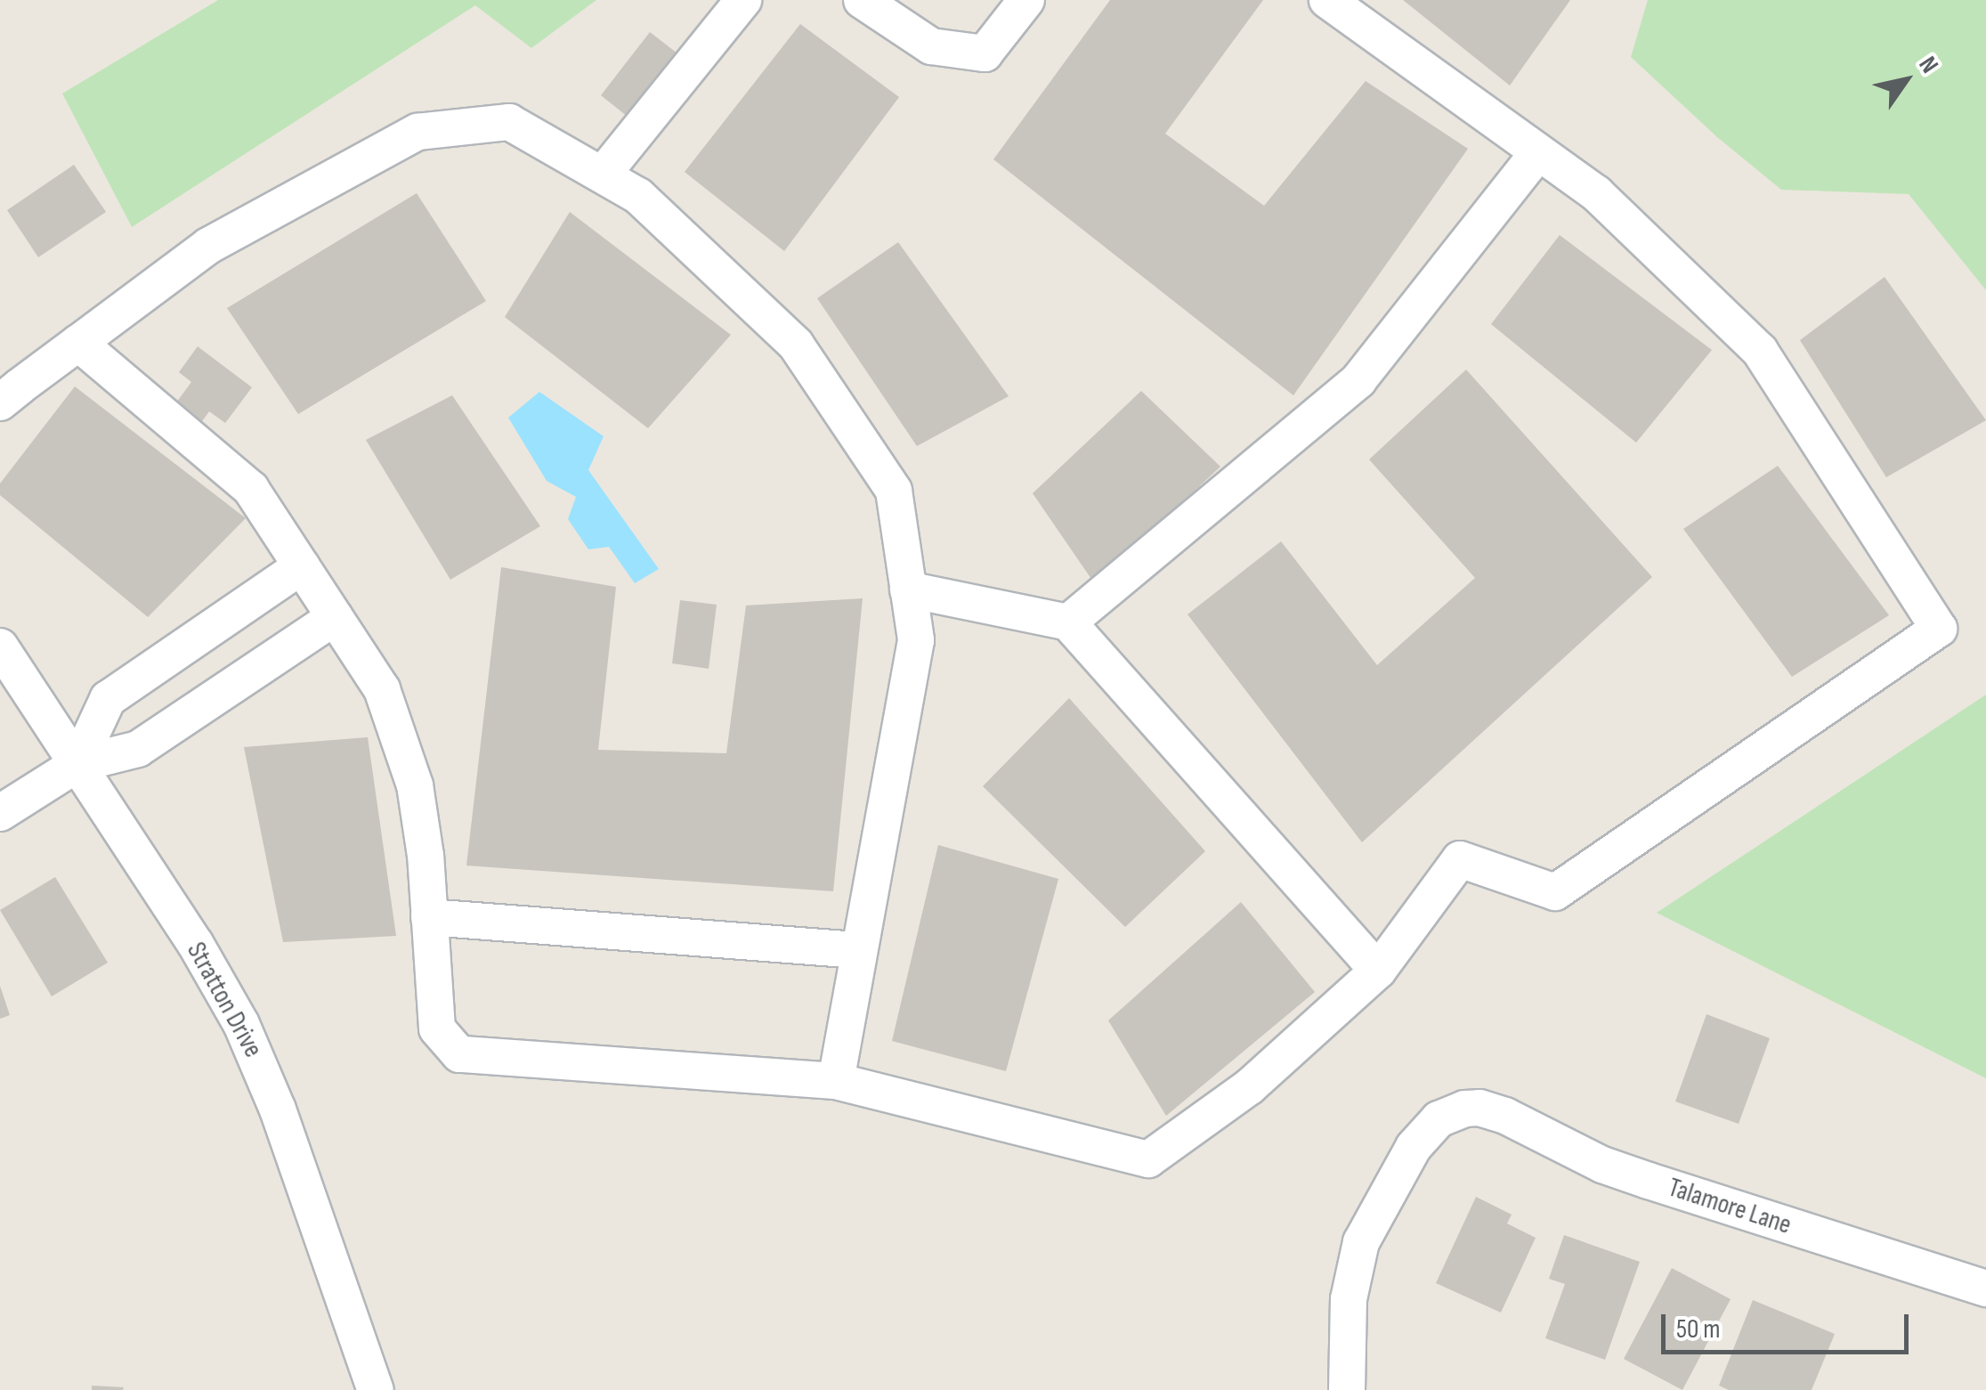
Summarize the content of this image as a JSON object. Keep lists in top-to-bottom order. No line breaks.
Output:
{"streets":{"street":["Stratton Drive","Talamore Lane"]},"scale_bar":"50 m","north":"top right"}
